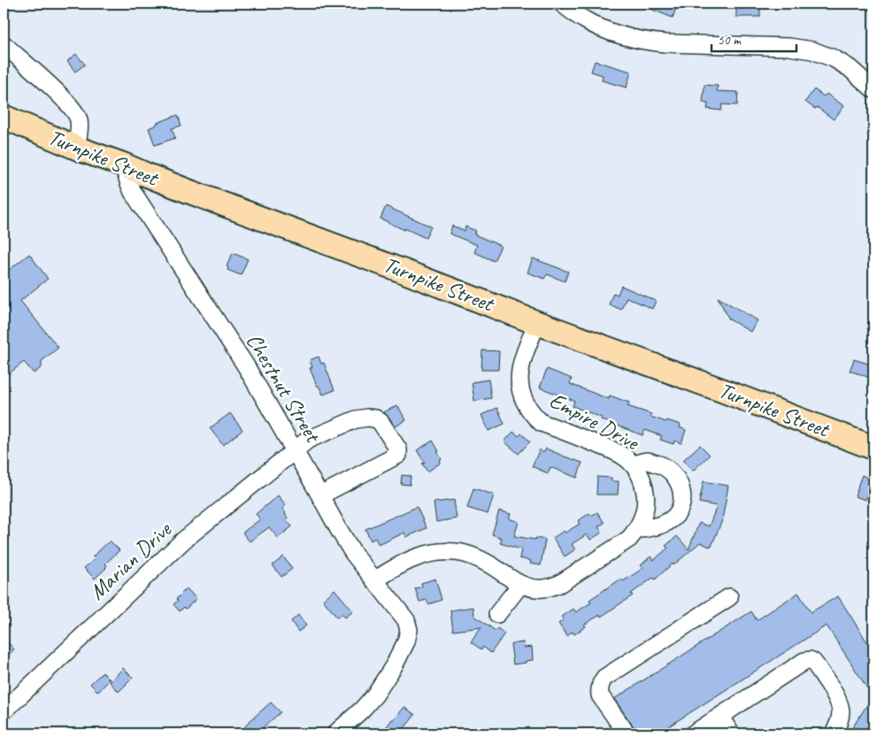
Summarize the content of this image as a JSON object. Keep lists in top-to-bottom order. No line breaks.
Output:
{"streets":{"highway":["Turnpike Street"],"street":["Chestnut Street","Empire Drive","Marian Drive"]},"crossings":[["Turnpike Street","Chestnut Street"],["Turnpike Street","Empire Drive"],["Chestnut Street","Empire Drive"],["Chestnut Street","Marian Drive"]],"scale_bar":"50 m"}
